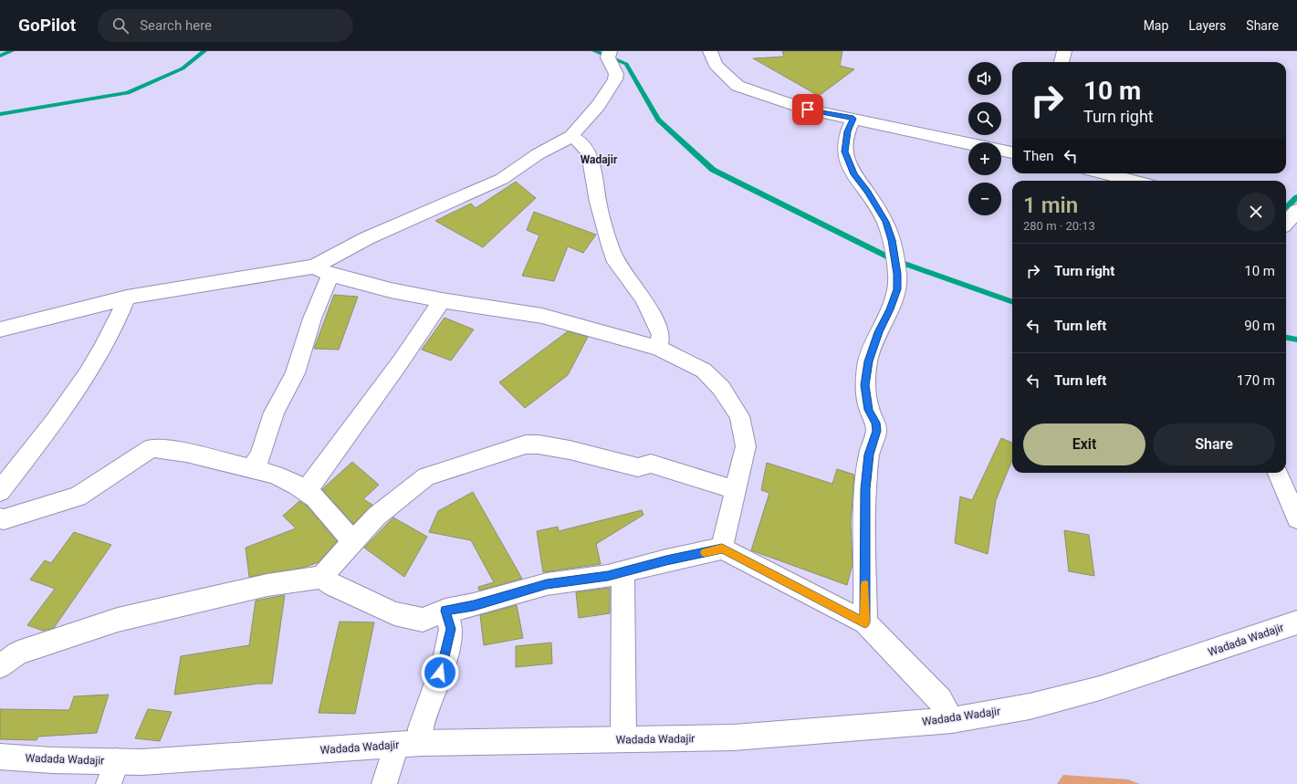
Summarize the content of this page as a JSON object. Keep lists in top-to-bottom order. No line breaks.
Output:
{"streets":{"street":["Wadada Wadajir"]},"districts":["Wadajir"],"page":{"header":"GoPilot","search":"Search here","nav":["Map","Layers","Share"],"map_buttons":["+","−"],"turn":["10 m","Turn right"],"then":"Then","heading":["1 min","280 m · 20:13"],"list":[{"name":"Turn right","value":"10 m"},{"name":"Turn left","value":"90 m"},{"name":"Turn left","value":"170 m"}],"buttons":["Exit","Share"]}}
